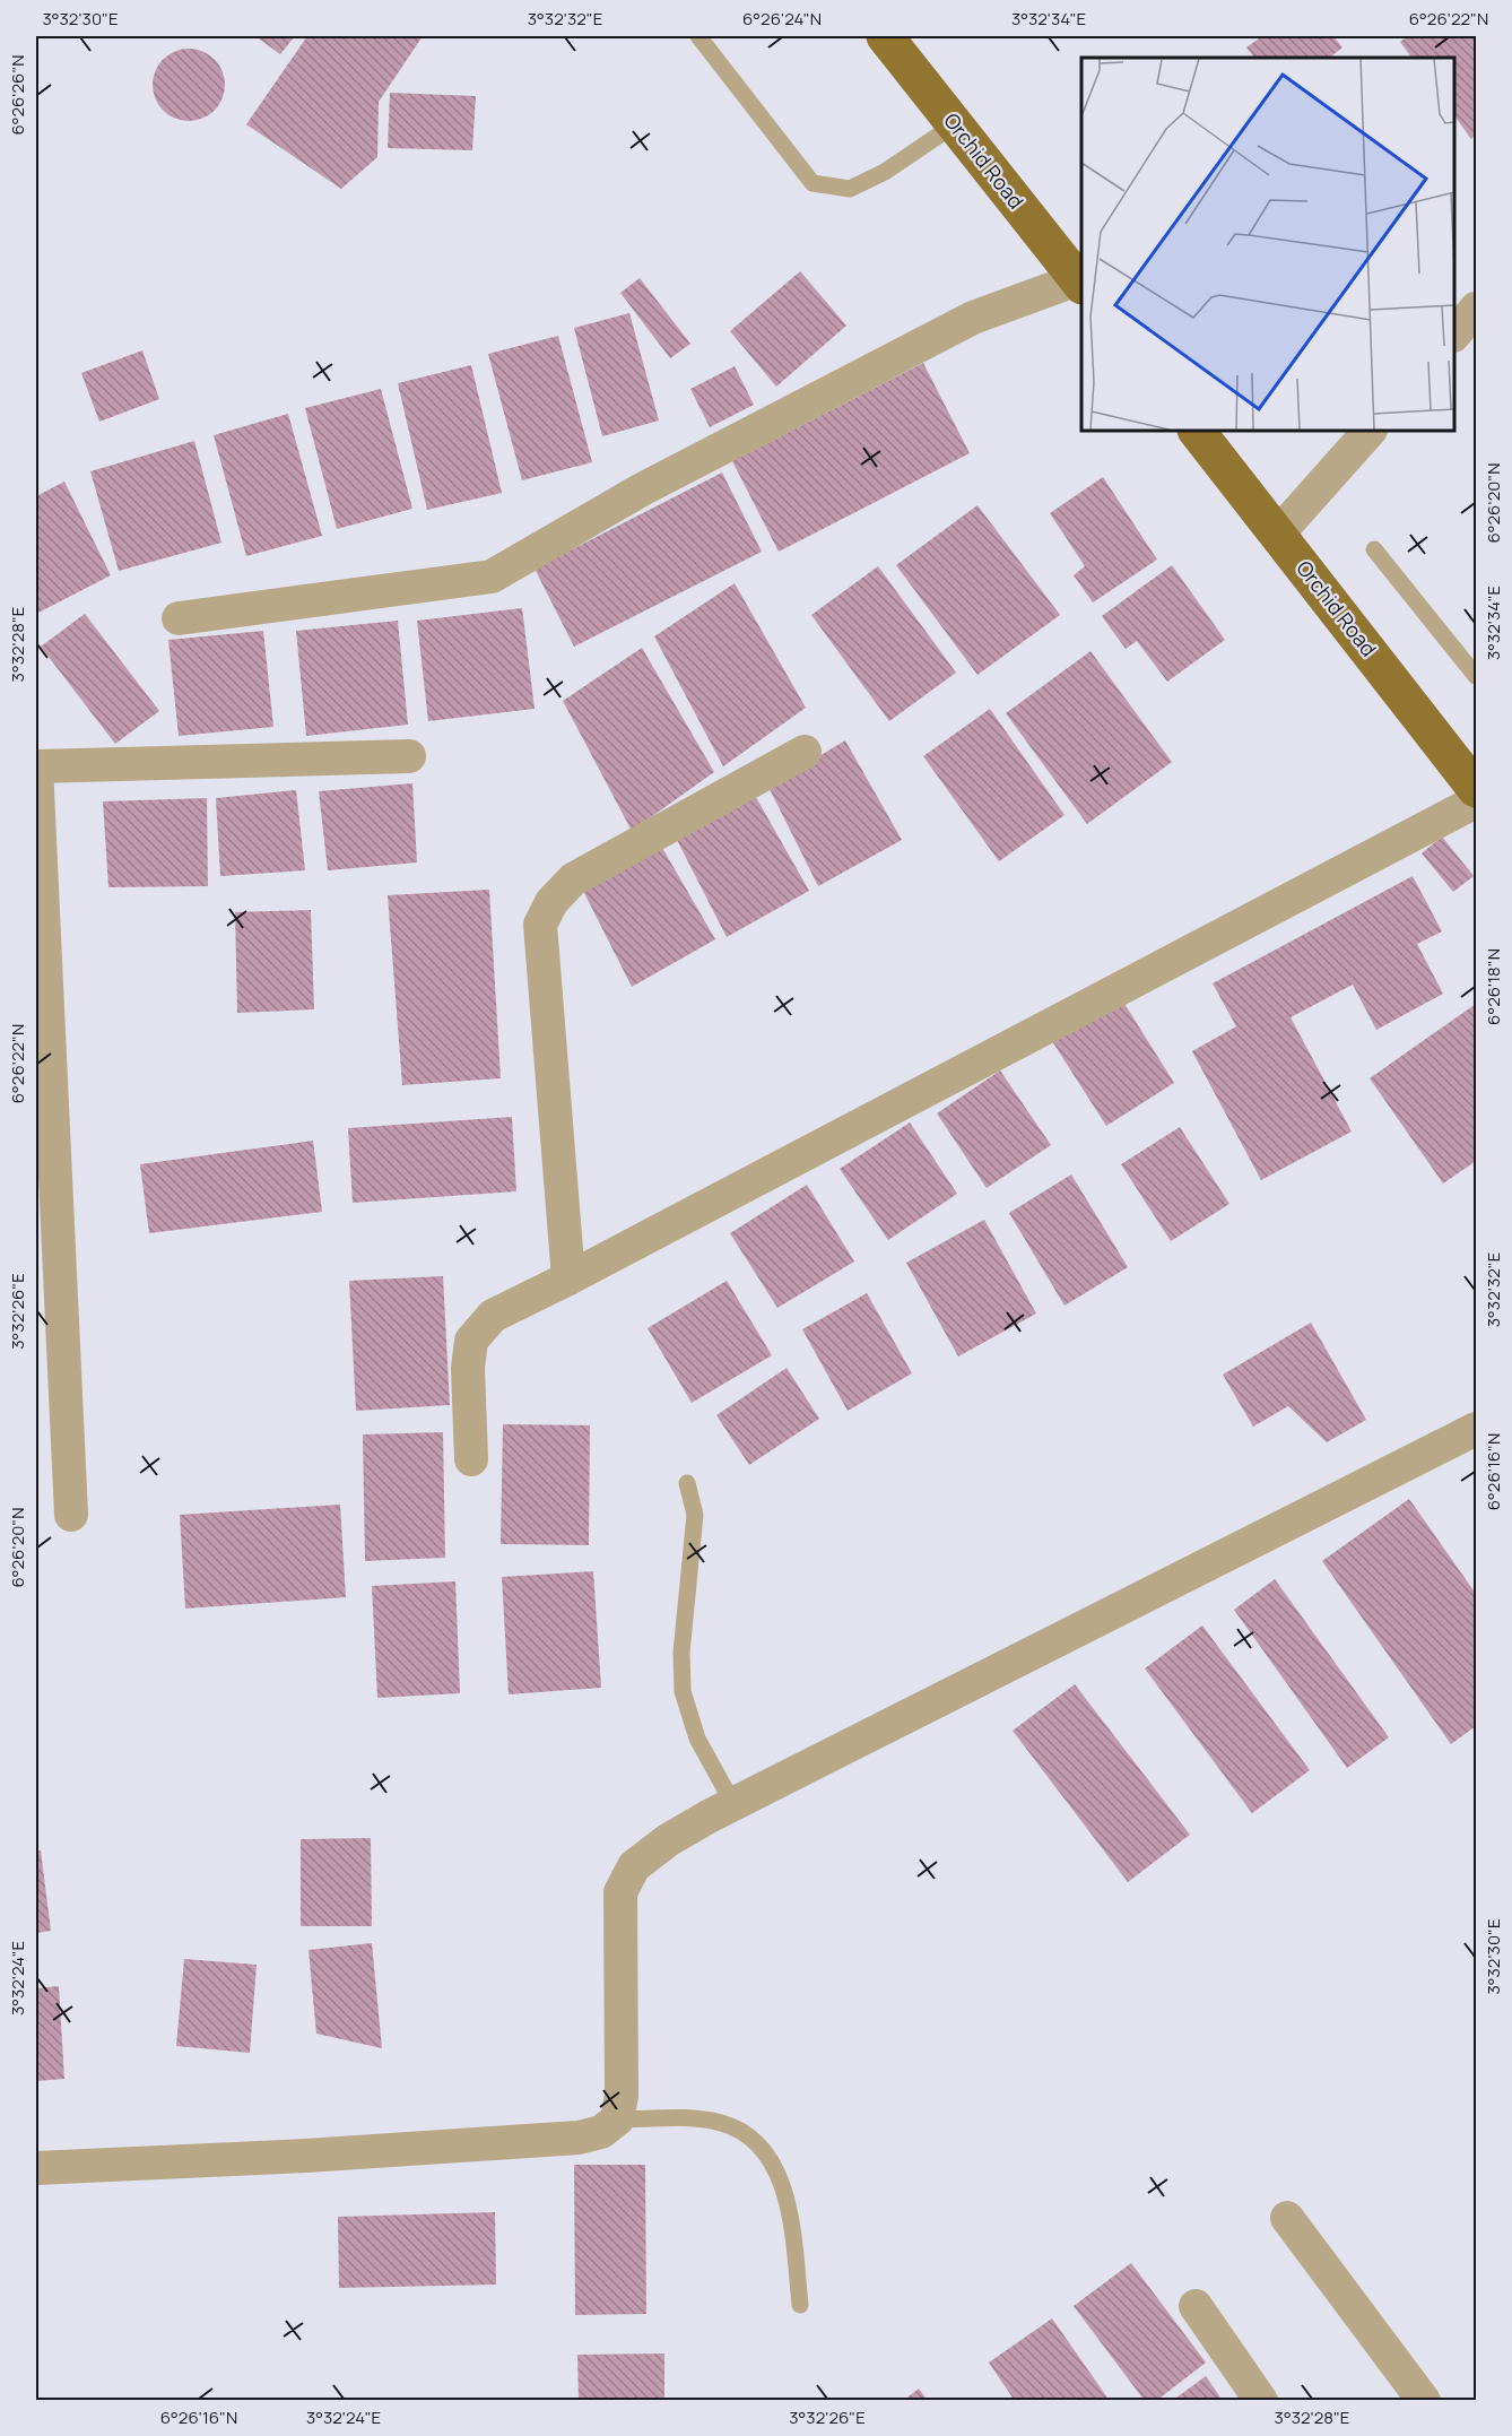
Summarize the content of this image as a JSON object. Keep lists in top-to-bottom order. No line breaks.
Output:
{"streets":{"main road":["Orchid Road"]},"coordinates":["3°32'30\"E","3°32'32\"E","6°26'24\"N","3°32'34\"E","6°26'22\"N","6°26'26\"N","6°26'20\"N","3°32'28\"E","6°26'18\"N","3°32'26\"E","6°26'16\"N","3°32'24\"E"]}
